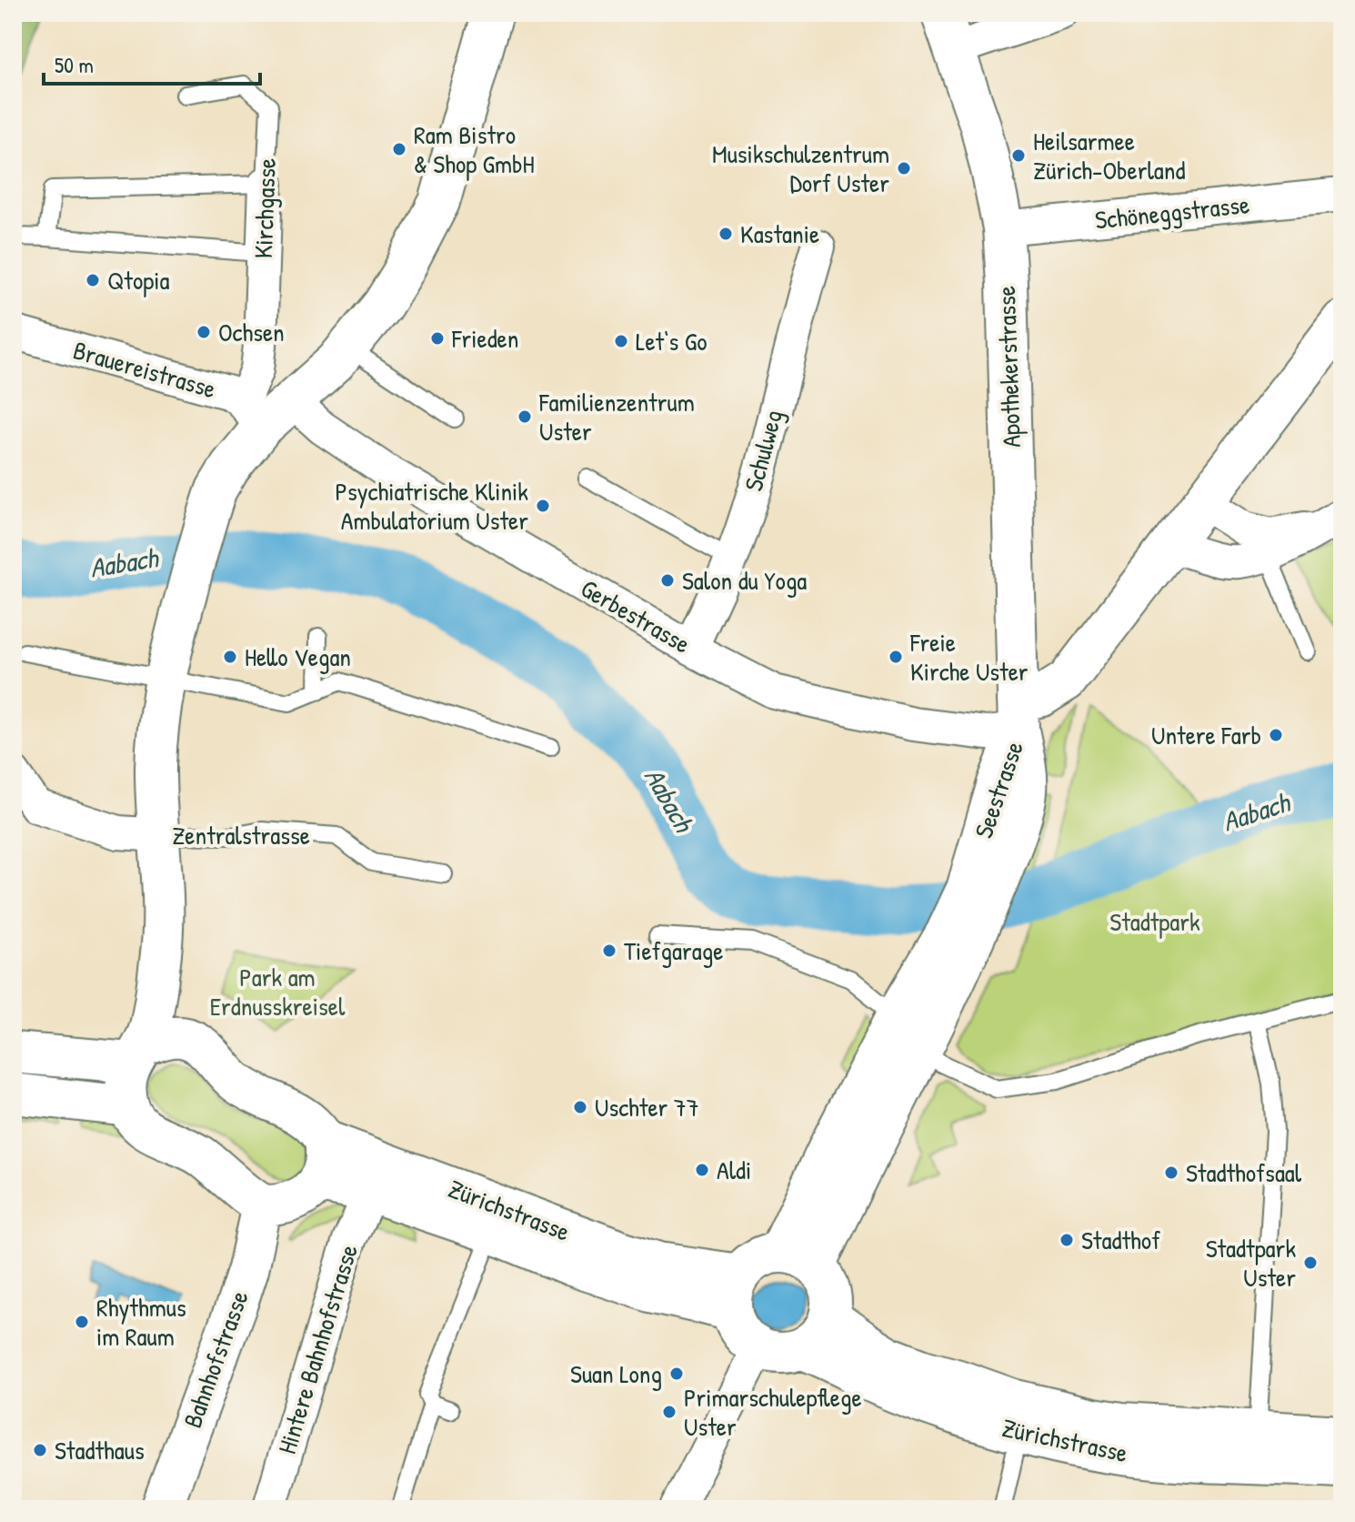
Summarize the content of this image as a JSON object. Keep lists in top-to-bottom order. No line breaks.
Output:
{"streets":{"main road":["Apothekerstrasse","Seestrasse","Zürichstrasse","Bahnhofstrasse"],"street":["Kirchgasse","Schöneggstrasse","Brauereistrasse","Schulweg","Gerbestrasse","Hintere Bahnhofstrasse"],"lane":["Zentralstrasse"]},"crossings":[["Kirchgasse","Brauereistrasse"],["Schöneggstrasse","Apothekerstrasse"],["Apothekerstrasse","Gerbestrasse"],["Apothekerstrasse","Seestrasse"],["Schulweg","Gerbestrasse"],["Gerbestrasse","Seestrasse"],["Seestrasse","Zürichstrasse"],["Zürichstrasse","Hintere Bahnhofstrasse"]],"water":["Aabach"],"parks":["Stadtpark","Park am Erdnusskreisel"],"places":["Ram Bistro & Shop GmbH","Heilsarmee Zürich-Oberland","Musikschulzentrum Dorf Uster","Kastanie","Qtopia","Ochsen","Frieden","Let‘s Go","Familienzentrum Uster","Psychiatrische Klinik Ambulatorium Uster","Salon du Yoga","Hello Vegan","Freie Kirche Uster","Untere Farb","Tiefgarage","Uschter 77","Aldi","Stadthofsaal","Stadthof","Stadtpark Uster","Rhythmus im Raum","Suan Long","Primarschulepflege Uster","Stadthaus"],"scale_bar":"50 m"}
